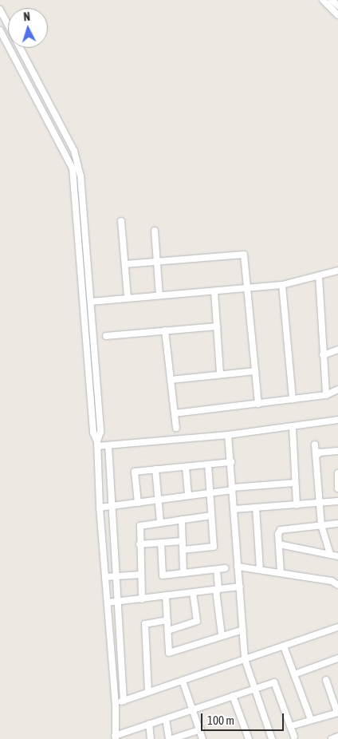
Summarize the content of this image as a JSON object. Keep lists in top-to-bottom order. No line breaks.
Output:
{"scale_bar":"100 m","north":"top"}
